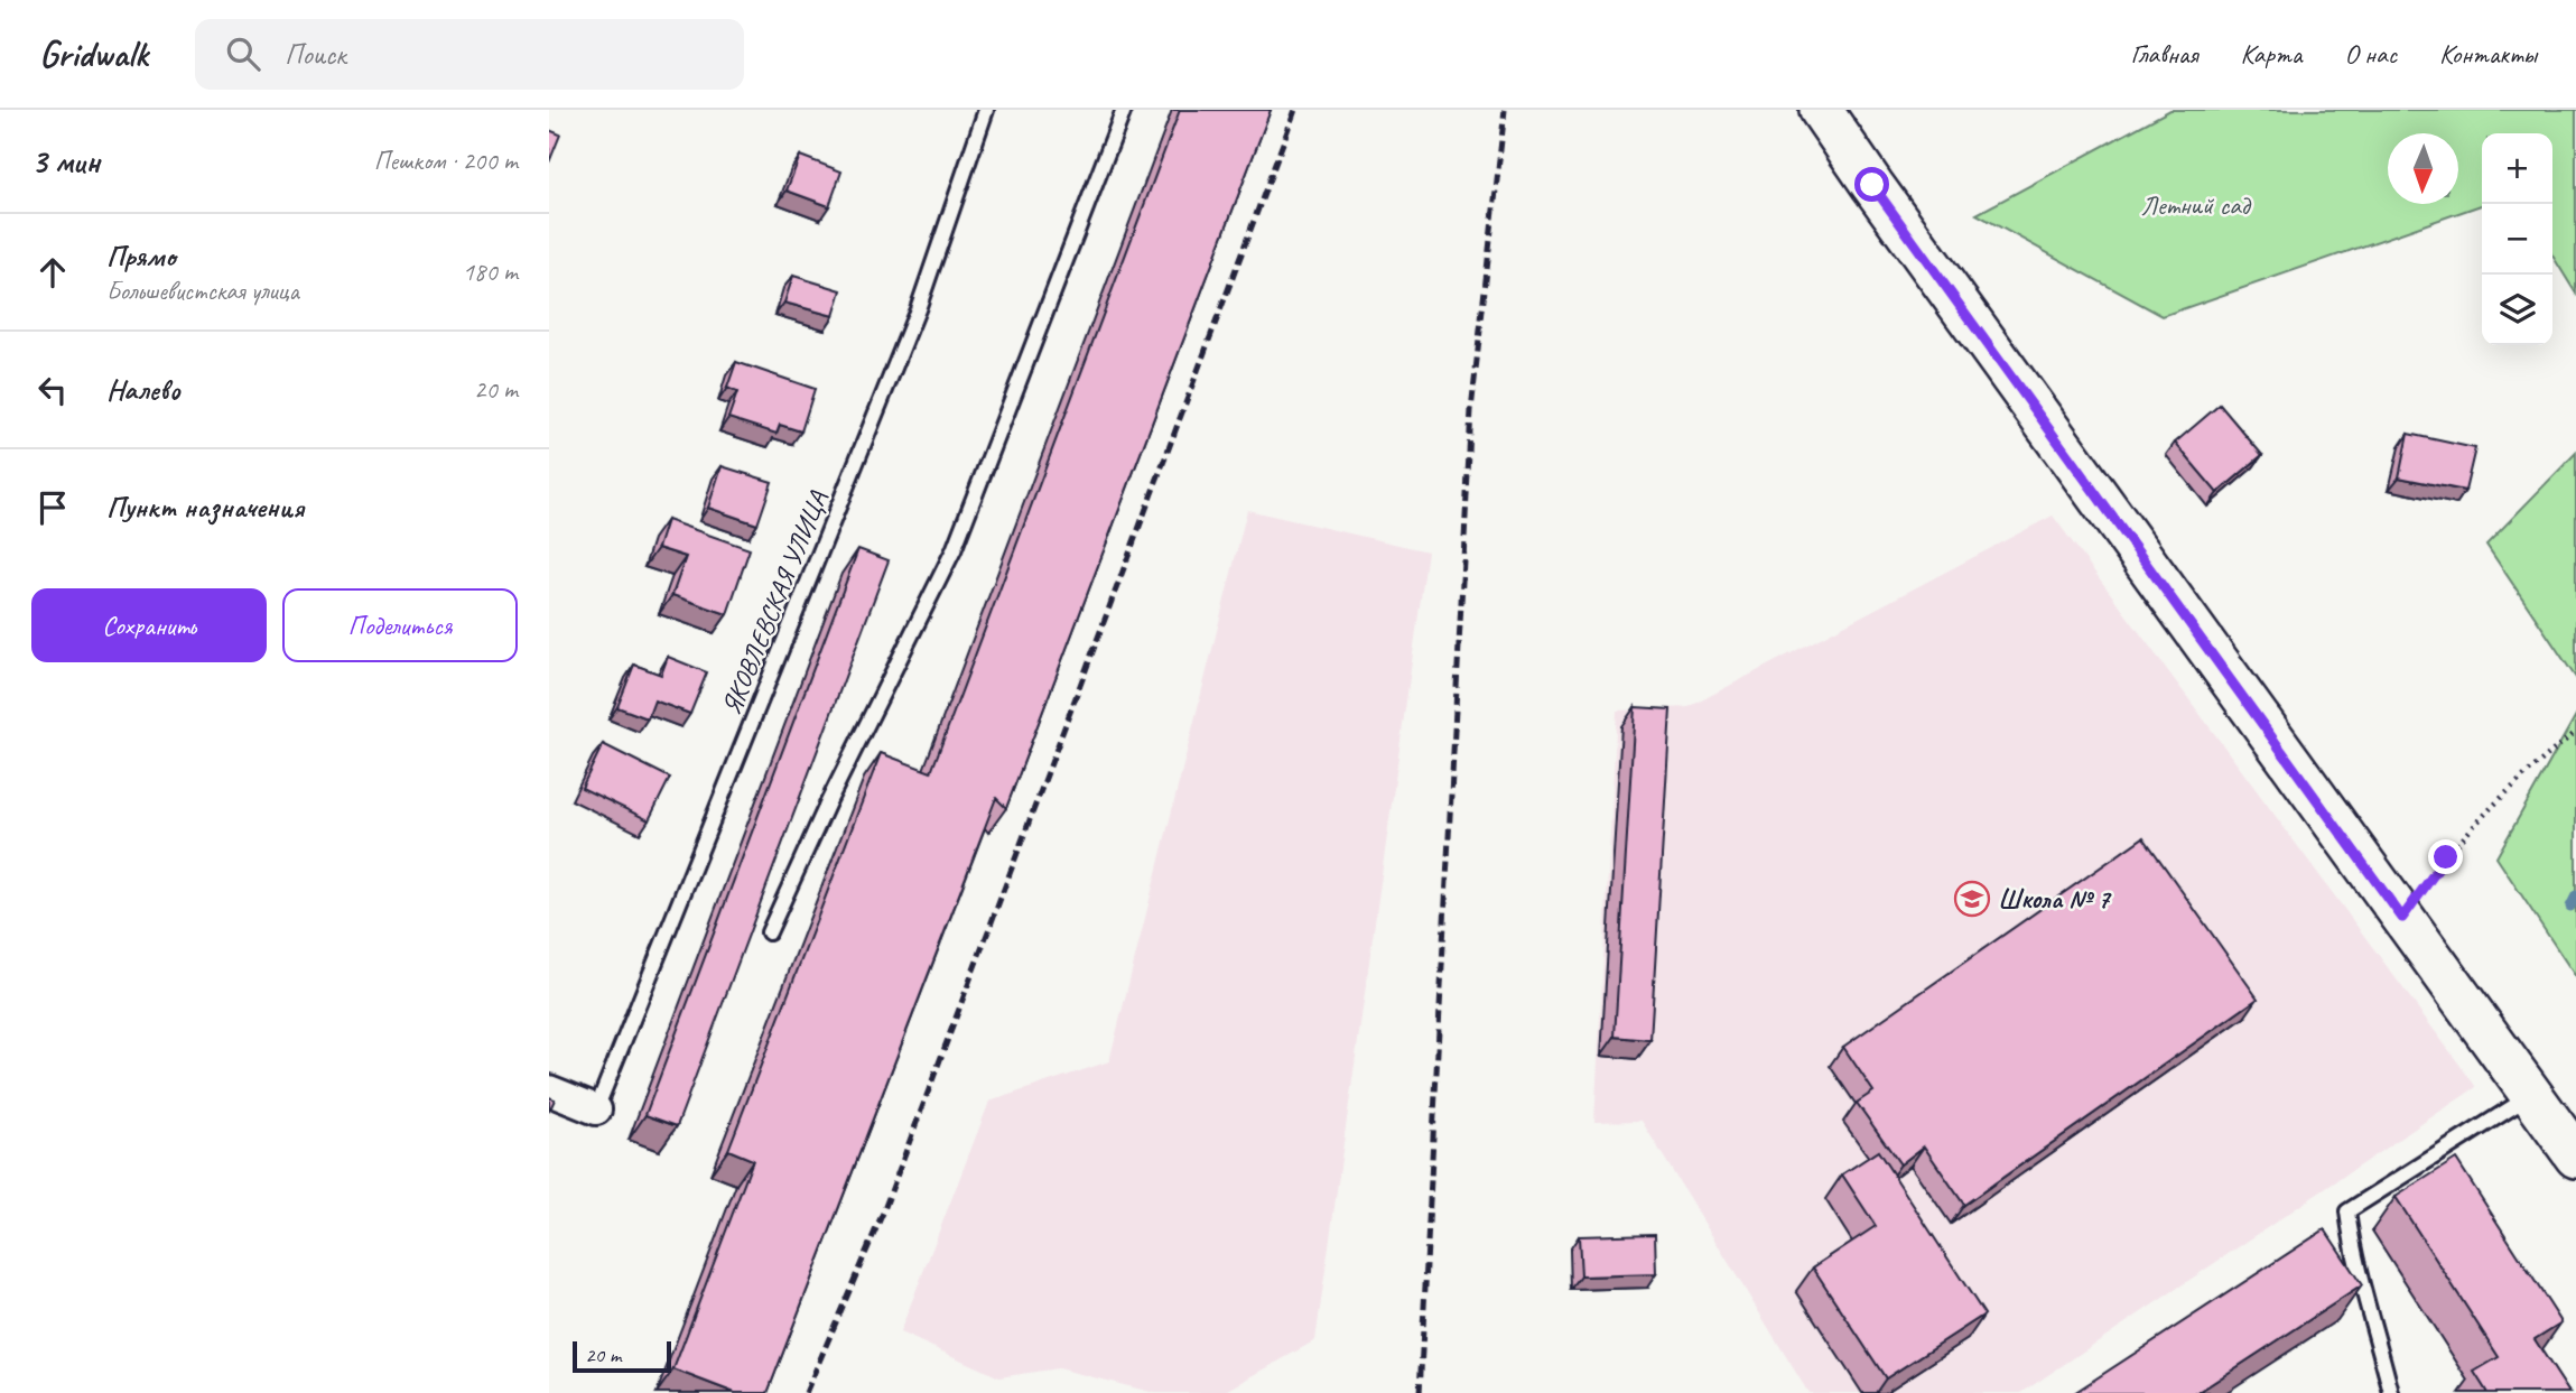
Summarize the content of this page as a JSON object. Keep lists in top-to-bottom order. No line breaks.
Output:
{"streets":{"lane":["ЯКОВЛЕВСКАЯ УЛИЦА"]},"parks":["Летний сад"],"places":{"school or university":["Школа № 7"]},"scale_bar":"20 m","north":"bottom","page":{"header":"Gridwalk","search":"Поиск","nav":["Главная","Карта","О нас","Контакты"],"heading":["3 мин","Пешком · 200 m"],"map_buttons":["+","−"],"list":[["Прямо","Большевистская улица","180 m"],["Налево","20 m"],"Пункт назначения"],"buttons":["Сохранить","Поделиться"],"scale":"20 m"}}
